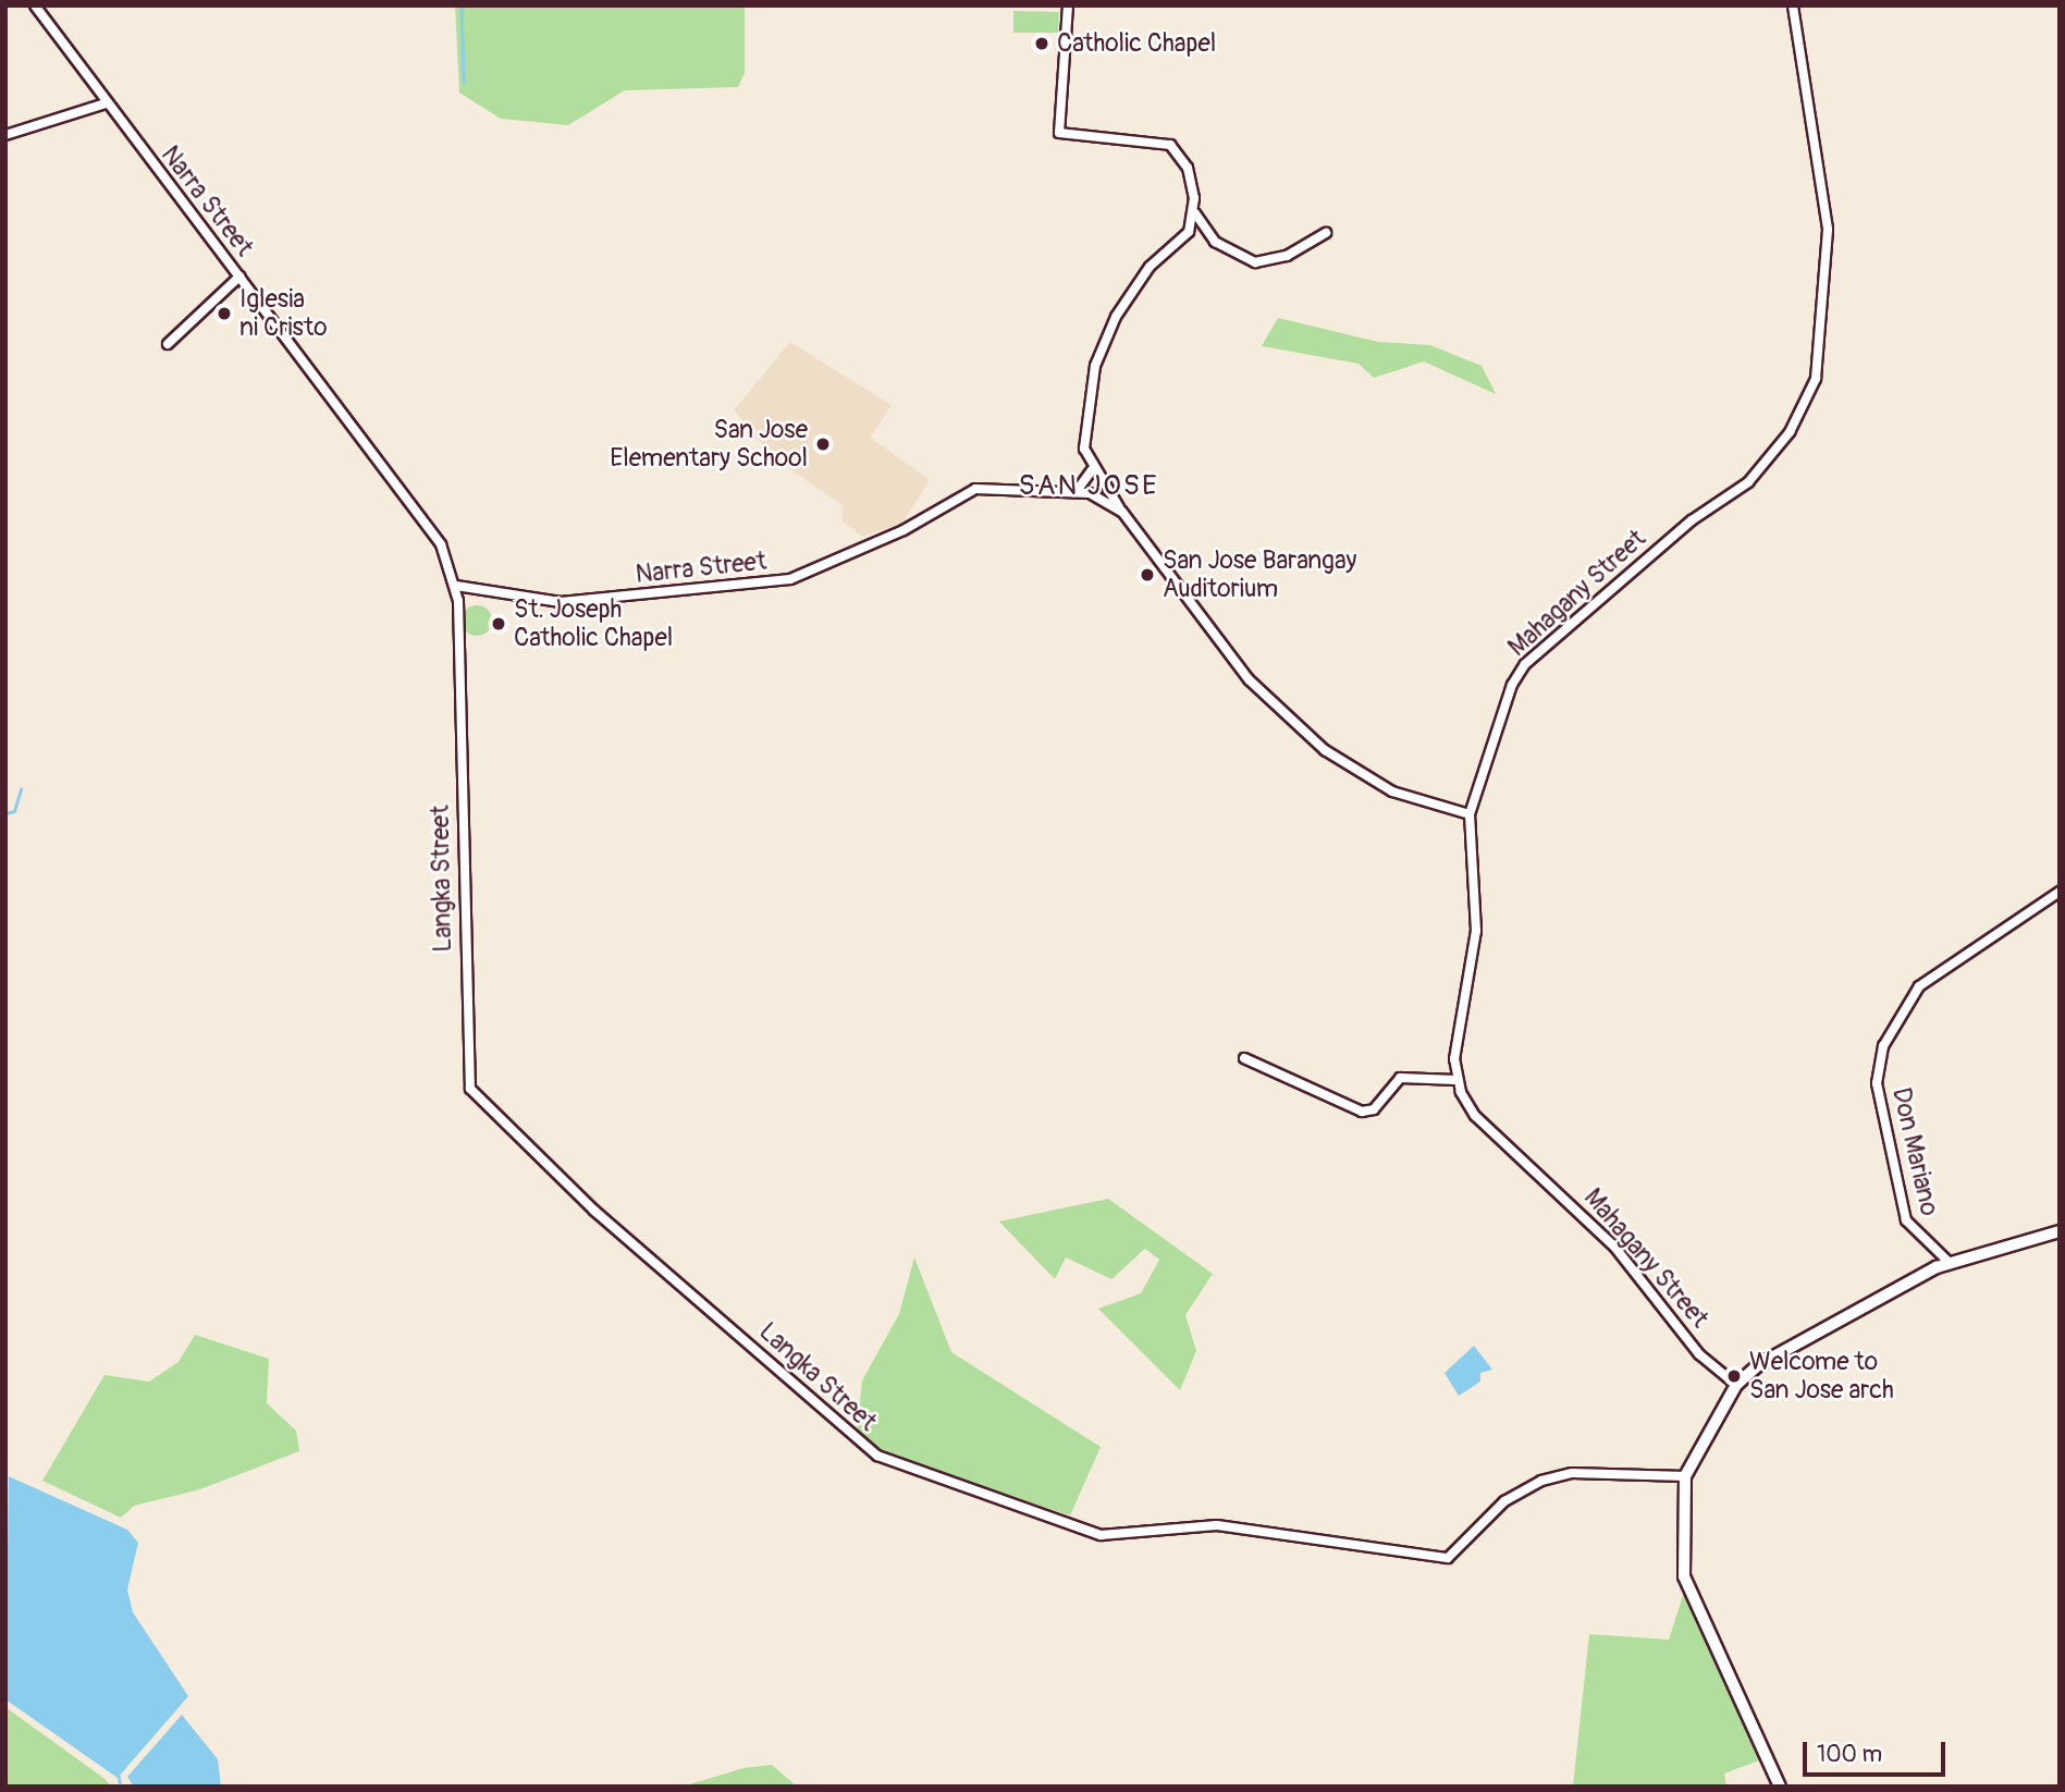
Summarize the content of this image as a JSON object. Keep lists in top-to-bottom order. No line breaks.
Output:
{"streets":{"street":["Narra Street","Mahagany Street","Langka Street","Don Mariano"]},"crossings":[["Narra Street","Mahagany Street"],["Narra Street","Langka Street"]],"districts":["SAN JOSE"],"places":["Catholic Chapel","Iglesia ni Cristo","San Jose Elementary School","San Jose Barangay Auditorium","St. Joseph Catholic Chapel","Welcome to San Jose arch"],"scale_bar":"100 m"}
